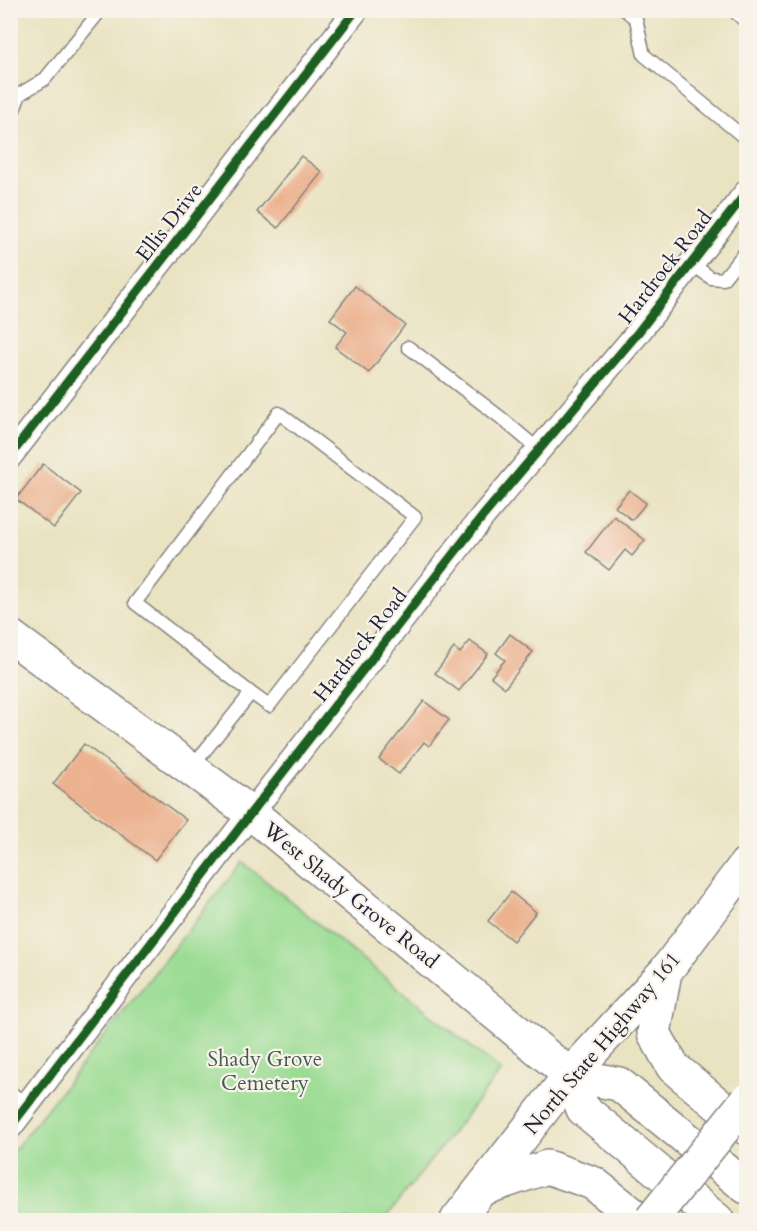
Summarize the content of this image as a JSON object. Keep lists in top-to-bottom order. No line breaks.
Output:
{"streets":{"main road":["West Shady Grove Road","North State Highway 161"],"street":["Ellis Drive","Hardrock Road"]},"crossings":[["Hardrock Road","West Shady Grove Road"],["West Shady Grove Road","North State Highway 161"]],"parks":["Shady Grove Cemetery"]}
